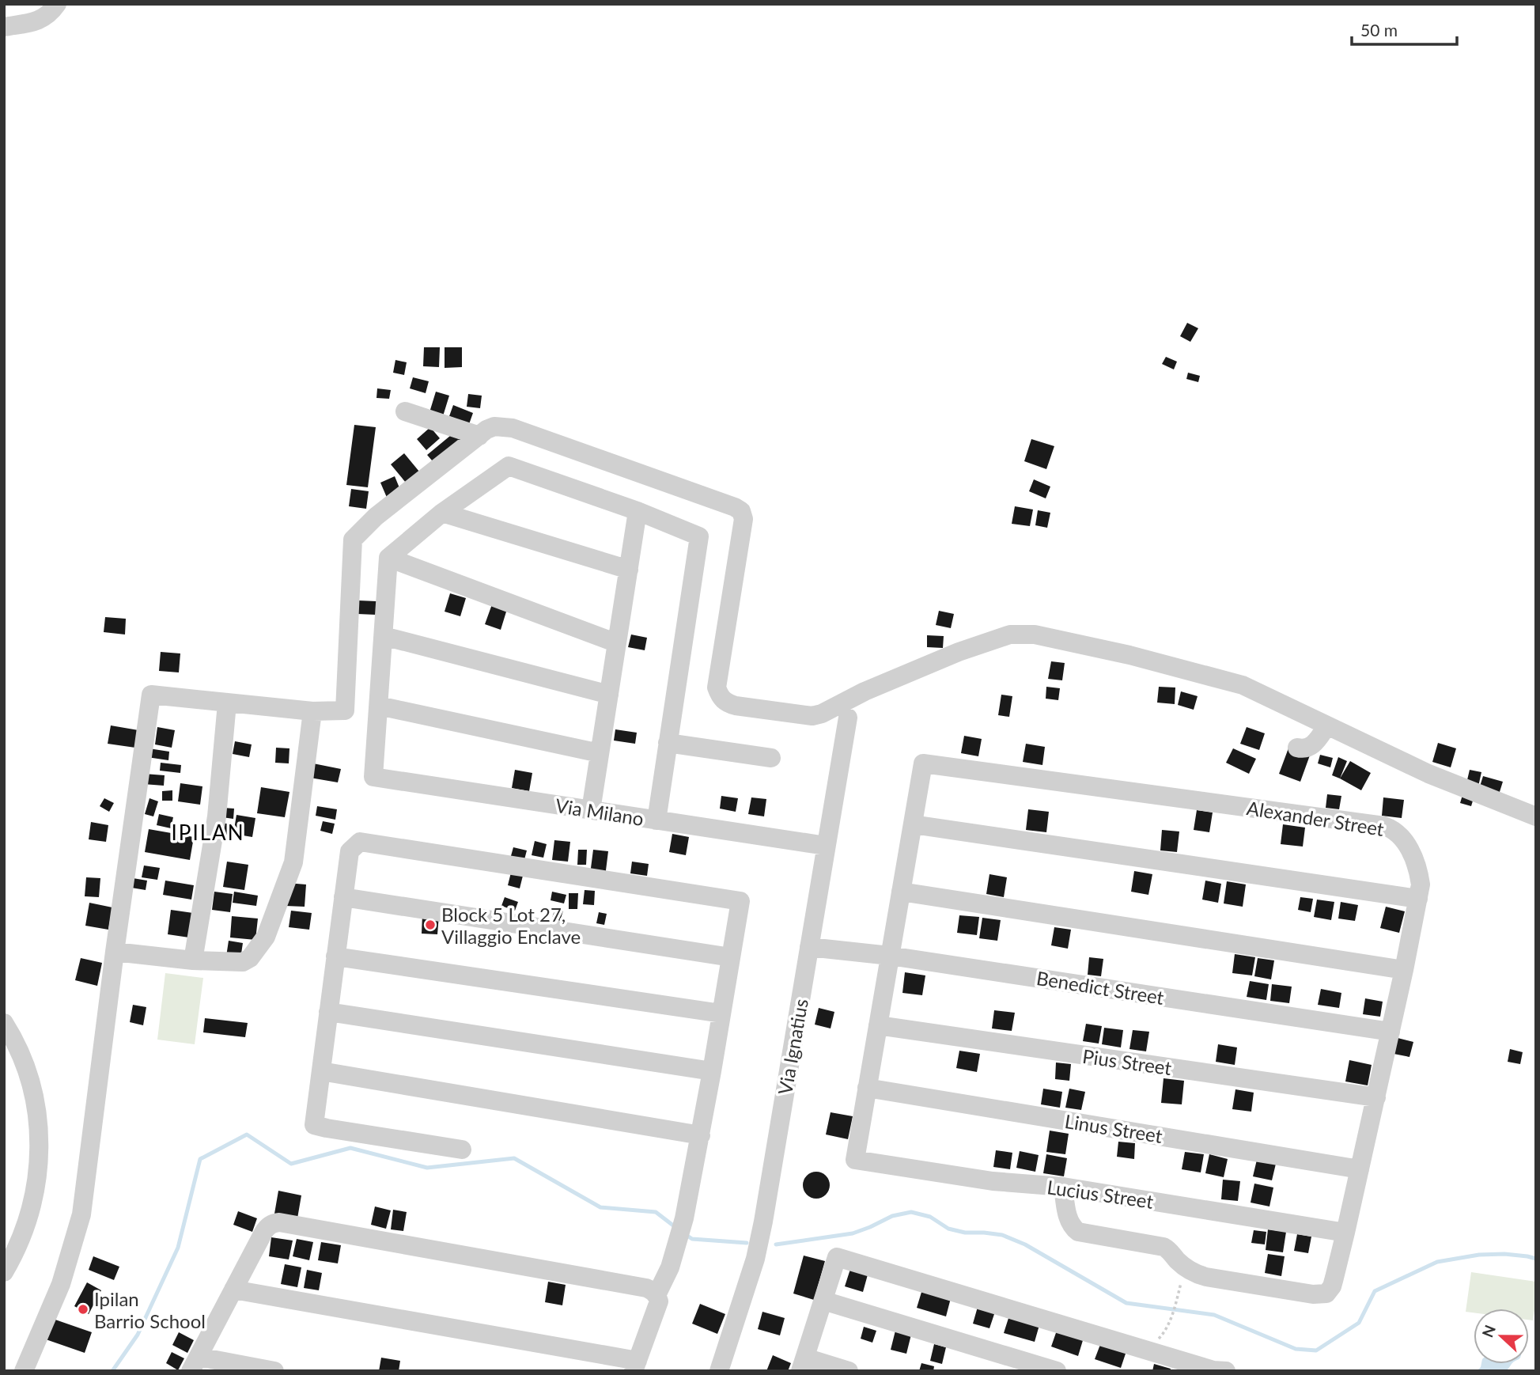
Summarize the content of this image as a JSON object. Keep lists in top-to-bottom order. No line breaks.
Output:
{"streets":{"street":["Via Milano","Alexander Street","Benedict Street","Via Ignatius","Pius Street","Linus Street","Lucius Street"]},"crossings":[["Via Milano","Via Ignatius"],["Alexander Street","Benedict Street"],["Alexander Street","Pius Street"],["Alexander Street","Linus Street"],["Alexander Street","Lucius Street"],["Benedict Street","Via Ignatius"],["Linus Street","Lucius Street"]],"districts":["IPILAN"],"places":["Block 5 Lot 27, Villaggio Enclave","Ipilan Barrio School"],"scale_bar":"50 m","north":"left"}
